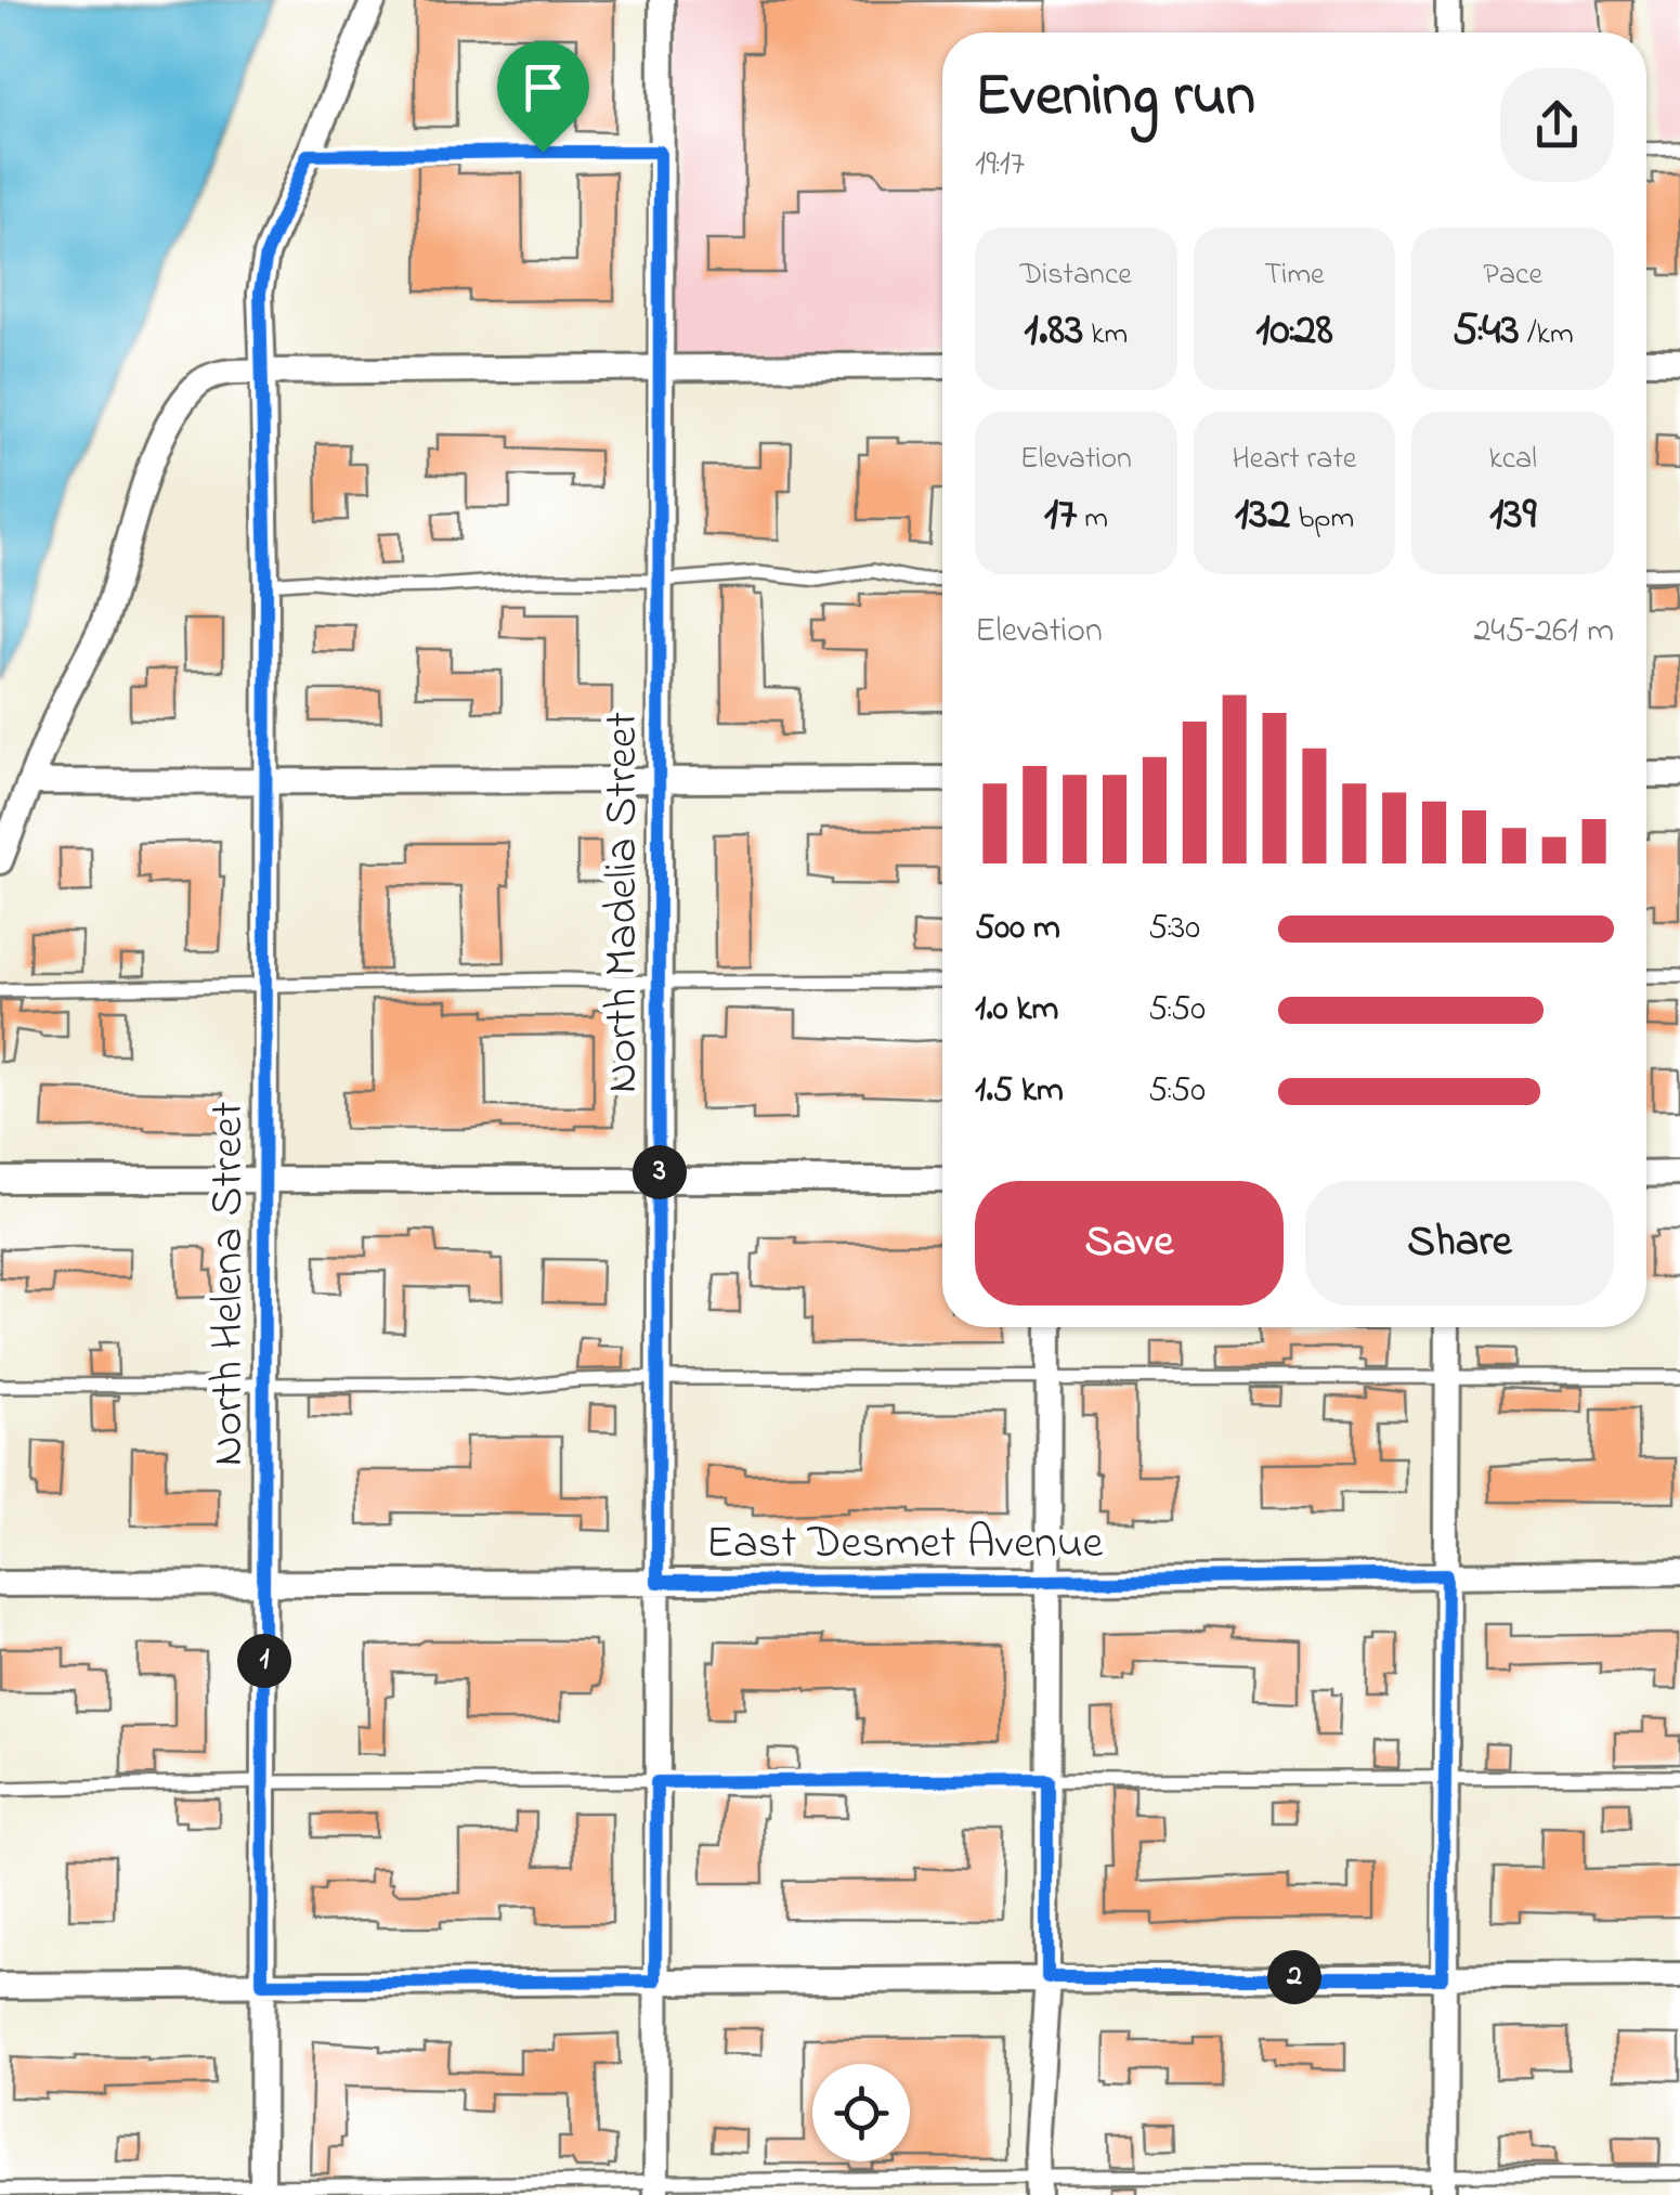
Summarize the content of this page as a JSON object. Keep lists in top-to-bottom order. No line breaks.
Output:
{"streets":{"street":["North Madelia Street","North Helena Street","East Desmet Avenue"]},"crossings":[["North Madelia Street","East Desmet Avenue"],["North Helena Street","East Desmet Avenue"]],"page":{"heading":["Evening run","19:17"],"stats":[["Distance","1.83 km"],["Time","10:28"],["Pace","5:43 /km"],["Elevation","17 m"],["Heart rate","132 bpm"],["kcal","139"]],"chart":["Elevation","245–261 m"],"list":[{"name":"500 m","note":"5:30"},{"name":"1.0 km","note":"5:50"},{"name":"1.5 km","note":"5:50"}],"pins":["3","1","2"],"buttons":["Save","Share"]}}
